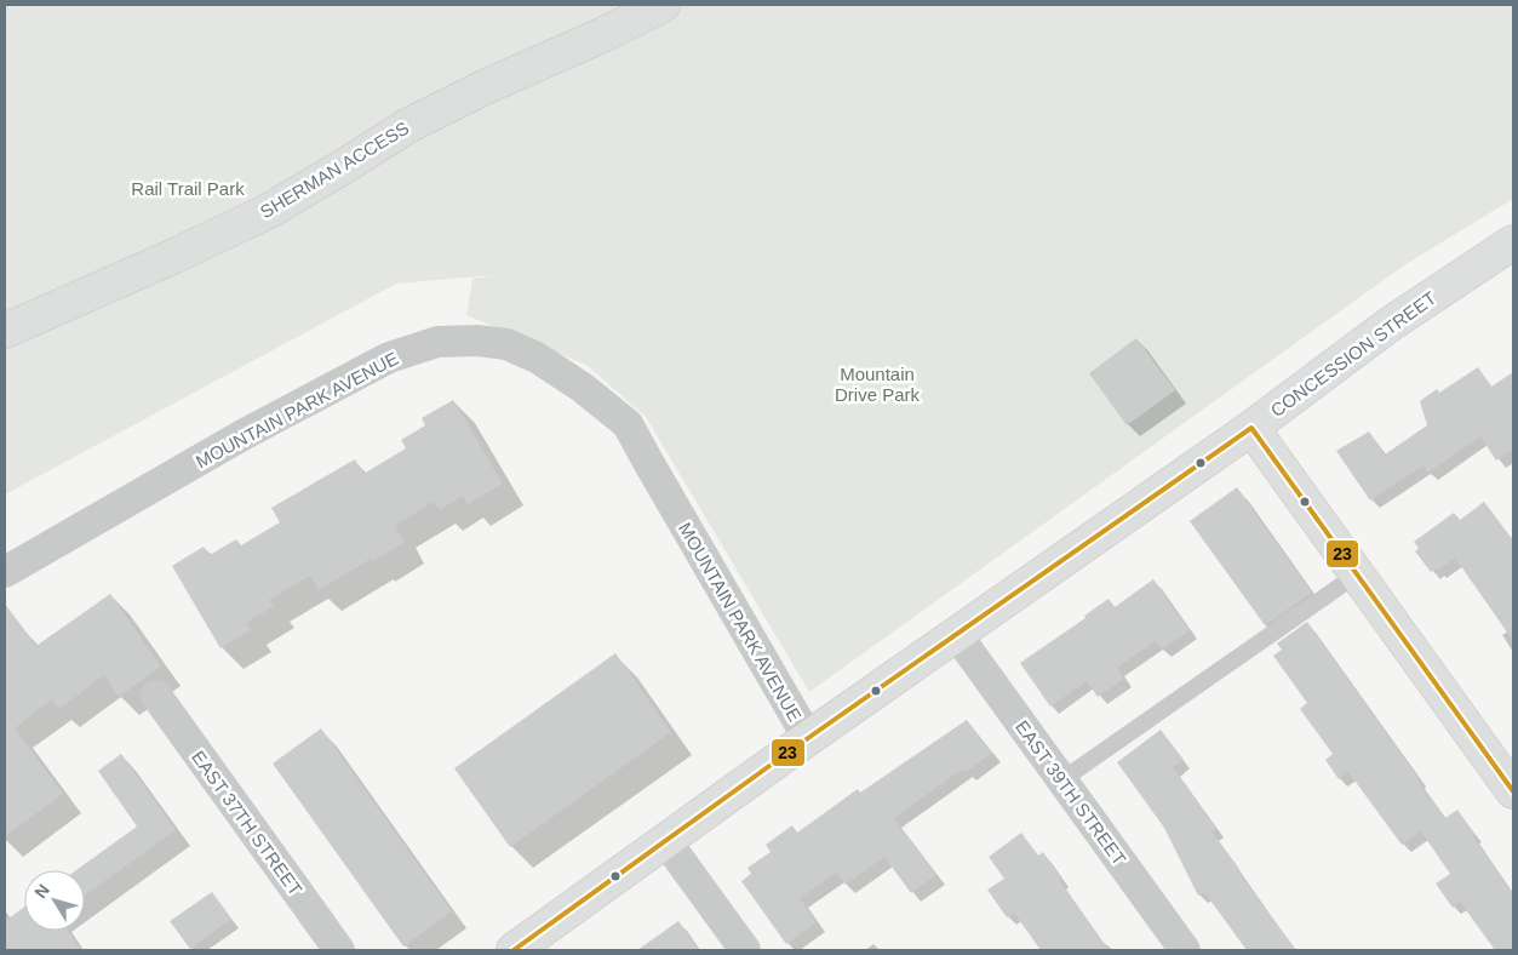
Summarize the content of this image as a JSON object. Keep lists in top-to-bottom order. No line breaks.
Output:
{"streets":{"main road":["SHERMAN ACCESS","CONCESSION STREET"],"street":["MOUNTAIN PARK AVENUE","EAST 39TH STREET","EAST 37TH STREET"]},"crossings":[["CONCESSION STREET","MOUNTAIN PARK AVENUE"],["CONCESSION STREET","EAST 39TH STREET"]],"parks":["Rail Trail Park","Mountain Drive Park"],"lines":["transit line 23"],"north":"top left"}
